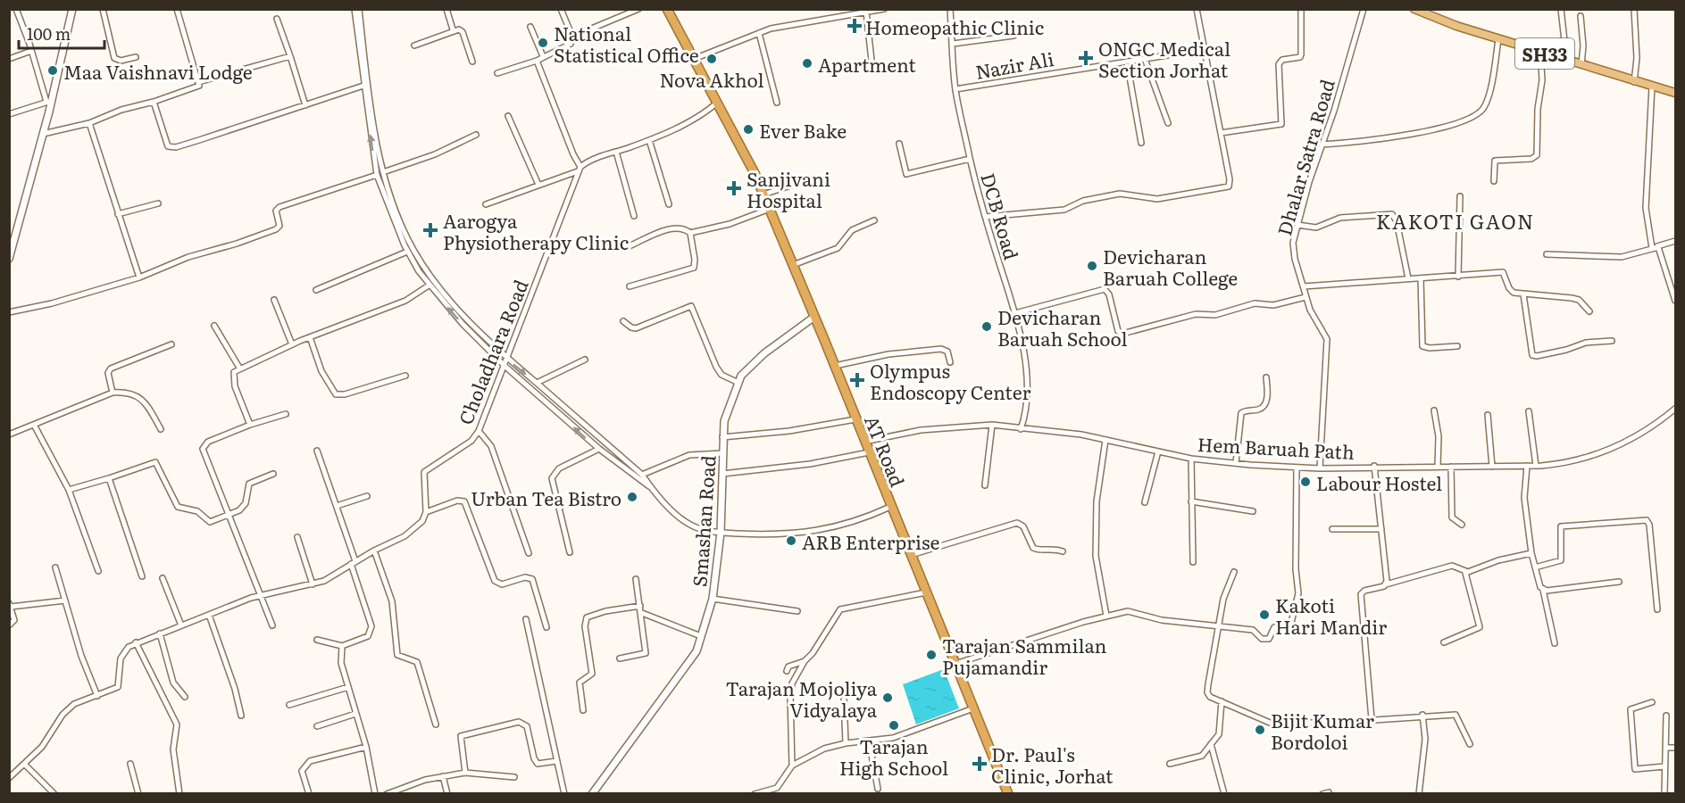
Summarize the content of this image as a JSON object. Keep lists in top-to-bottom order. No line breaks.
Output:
{"streets":{"highway":["AT Road"],"main road":["SH33"],"street":["Nazir Ali","Dhalar Satra Road","DCB Road","Choladhara Road","Hem Baruah Path","Smashan Road"]},"crossings":[["Nazir Ali","DCB Road"],["Dhalar Satra Road","Hem Baruah Path"],["DCB Road","Hem Baruah Path"],["Hem Baruah Path","AT Road"],["AT Road","Smashan Road"]],"districts":["KAKOTI GAON"],"places":{"health":["Homeopathic Clinic","ONGC Medical Section Jorhat","Sanjivani Hospital","Aarogya Physiotherapy Clinic","Olympus Endoscopy Center","Dr. Paul's Clinic, Jorhat"],"other":["National Statistical Office","Nova Akhol","Apartment","Maa Vaishnavi Lodge","Ever Bake","Devicharan Baruah College","Devicharan Baruah School","Labour Hostel","Urban Tea Bistro","ARB Enterprise","Kakoti Hari Mandir","Tarajan Sammilan Pujamandir","Tarajan Mojoliya Vidyalaya","Tarajan High School","Bijit Kumar Bordoloi"]},"scale_bar":"100 m"}
